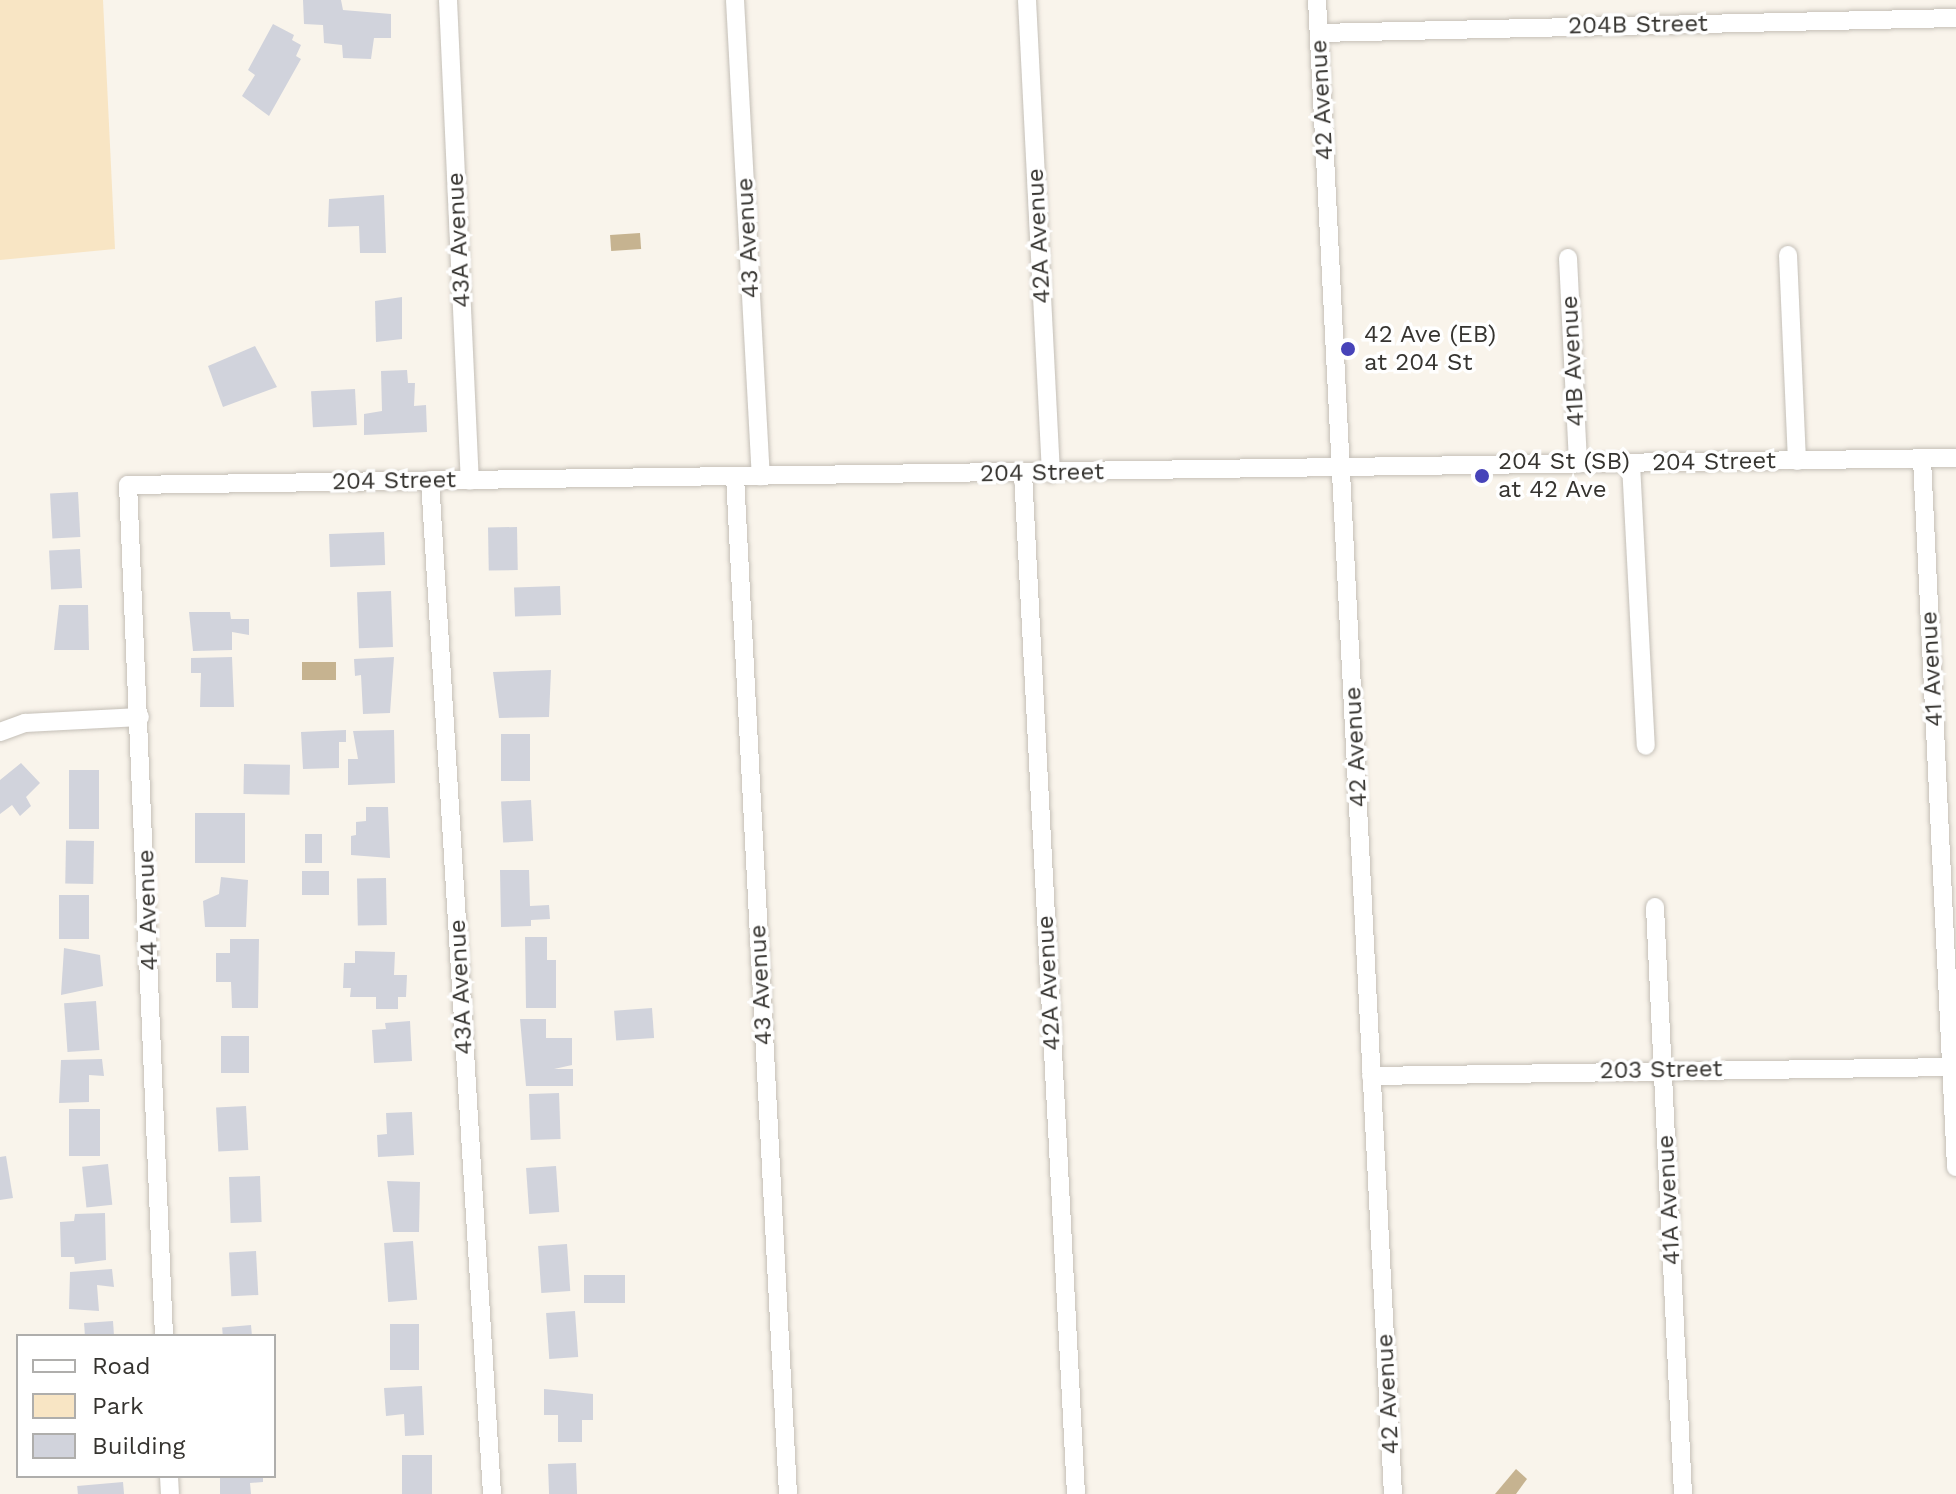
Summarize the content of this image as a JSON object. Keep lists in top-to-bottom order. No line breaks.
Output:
{"streets":{"street":["204B Street","42 Avenue","42A Avenue","43 Avenue","43A Avenue","41B Avenue","204 Street","41 Avenue","44 Avenue","203 Street","41A Avenue"]},"crossings":[["204B Street","42 Avenue"],["42 Avenue","204 Street"],["42 Avenue","203 Street"],["42A Avenue","204 Street"],["43 Avenue","204 Street"],["43A Avenue","204 Street"],["41B Avenue","204 Street"],["204 Street","41 Avenue"],["204 Street","44 Avenue"],["41 Avenue","203 Street"],["203 Street","41A Avenue"]],"places":["42 Ave (EB) at 204 St","204 St (SB) at 42 Ave"],"legend":["Road","Park","Building"]}
